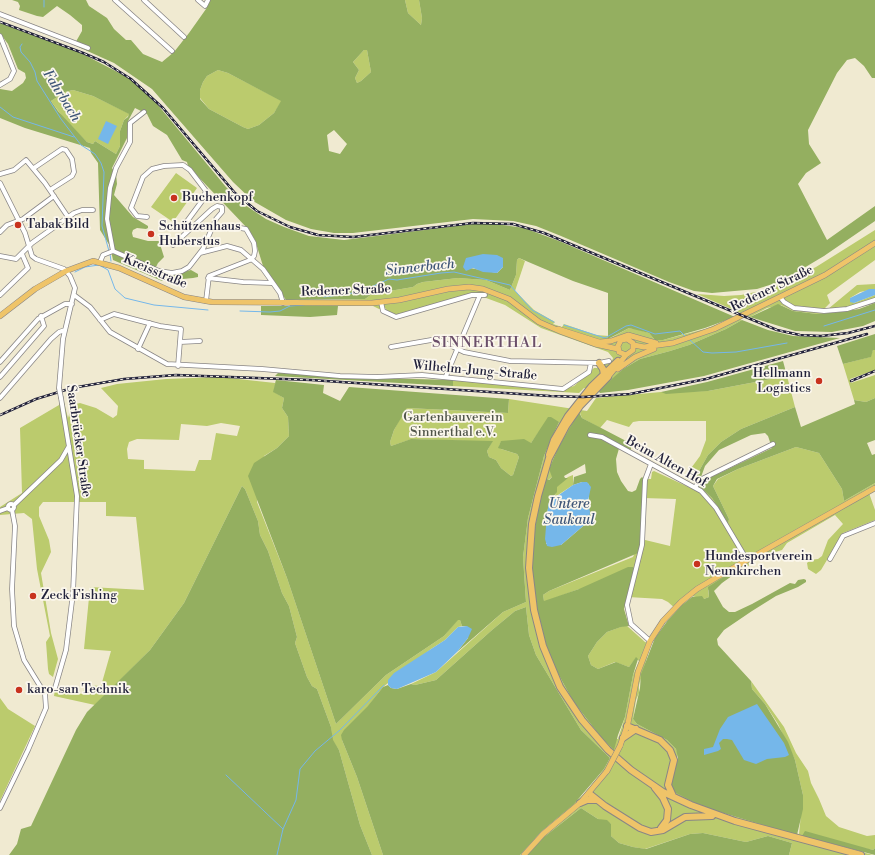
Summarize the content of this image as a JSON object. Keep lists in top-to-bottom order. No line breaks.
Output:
{"streets":{"main road":["Kreisstraße","Redener Straße"],"street":["Wilhelm-Jung-Straße","Saarbrücker Straße","Beim Alten Hof"]},"crossings":[["Kreisstraße","Redener Straße"],["Kreisstraße","Saarbrücker Straße"],["Wilhelm-Jung-Straße","Saarbrücker Straße"]],"districts":["SINNERTHAL"],"water":["Fahrbach","Sinnerbach","Untere Saukaul"],"parks":["Gartenbauverein Sinnerthal e.V."],"places":["Buchenkopf","Tabak Bild","Schützenhaus Huberstus","Hellmann Logistics","Hundesportverein Neunkirchen","Zeck Fishing","karo-san Technik"]}
